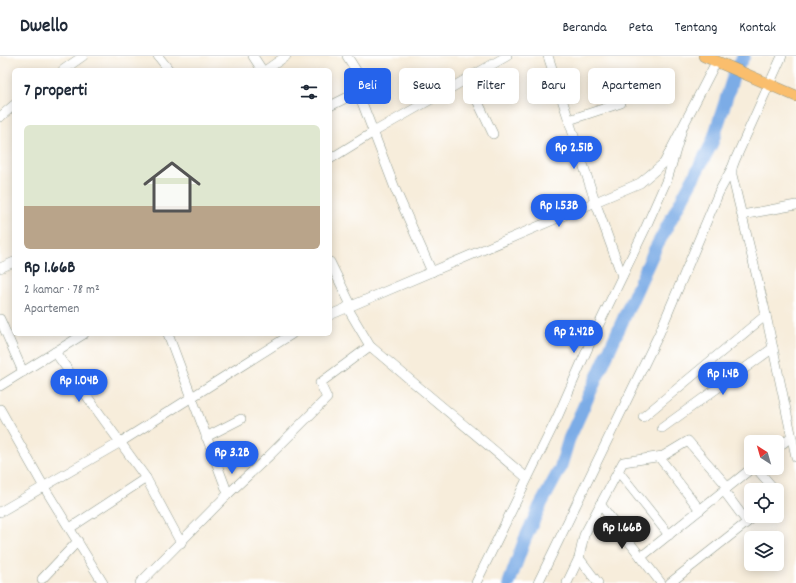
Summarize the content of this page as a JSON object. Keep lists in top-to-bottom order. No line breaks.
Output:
{"north":"top left","page":{"header":"Dwello","nav":["Beranda","Peta","Tentang","Kontak"],"chip":["Beli","Sewa","Filter","Baru","Apartemen"],"heading":"7 properti","list":[{"name":"Rp 1.66B","note":"2 kamar · 78 m² · Apartemen"}],"price":["Rp 2.51B","Rp 1.53B","Rp 2.42B","Rp 1.4B","Rp 1.04B","Rp 3.2B","Rp 1.66B"]}}
